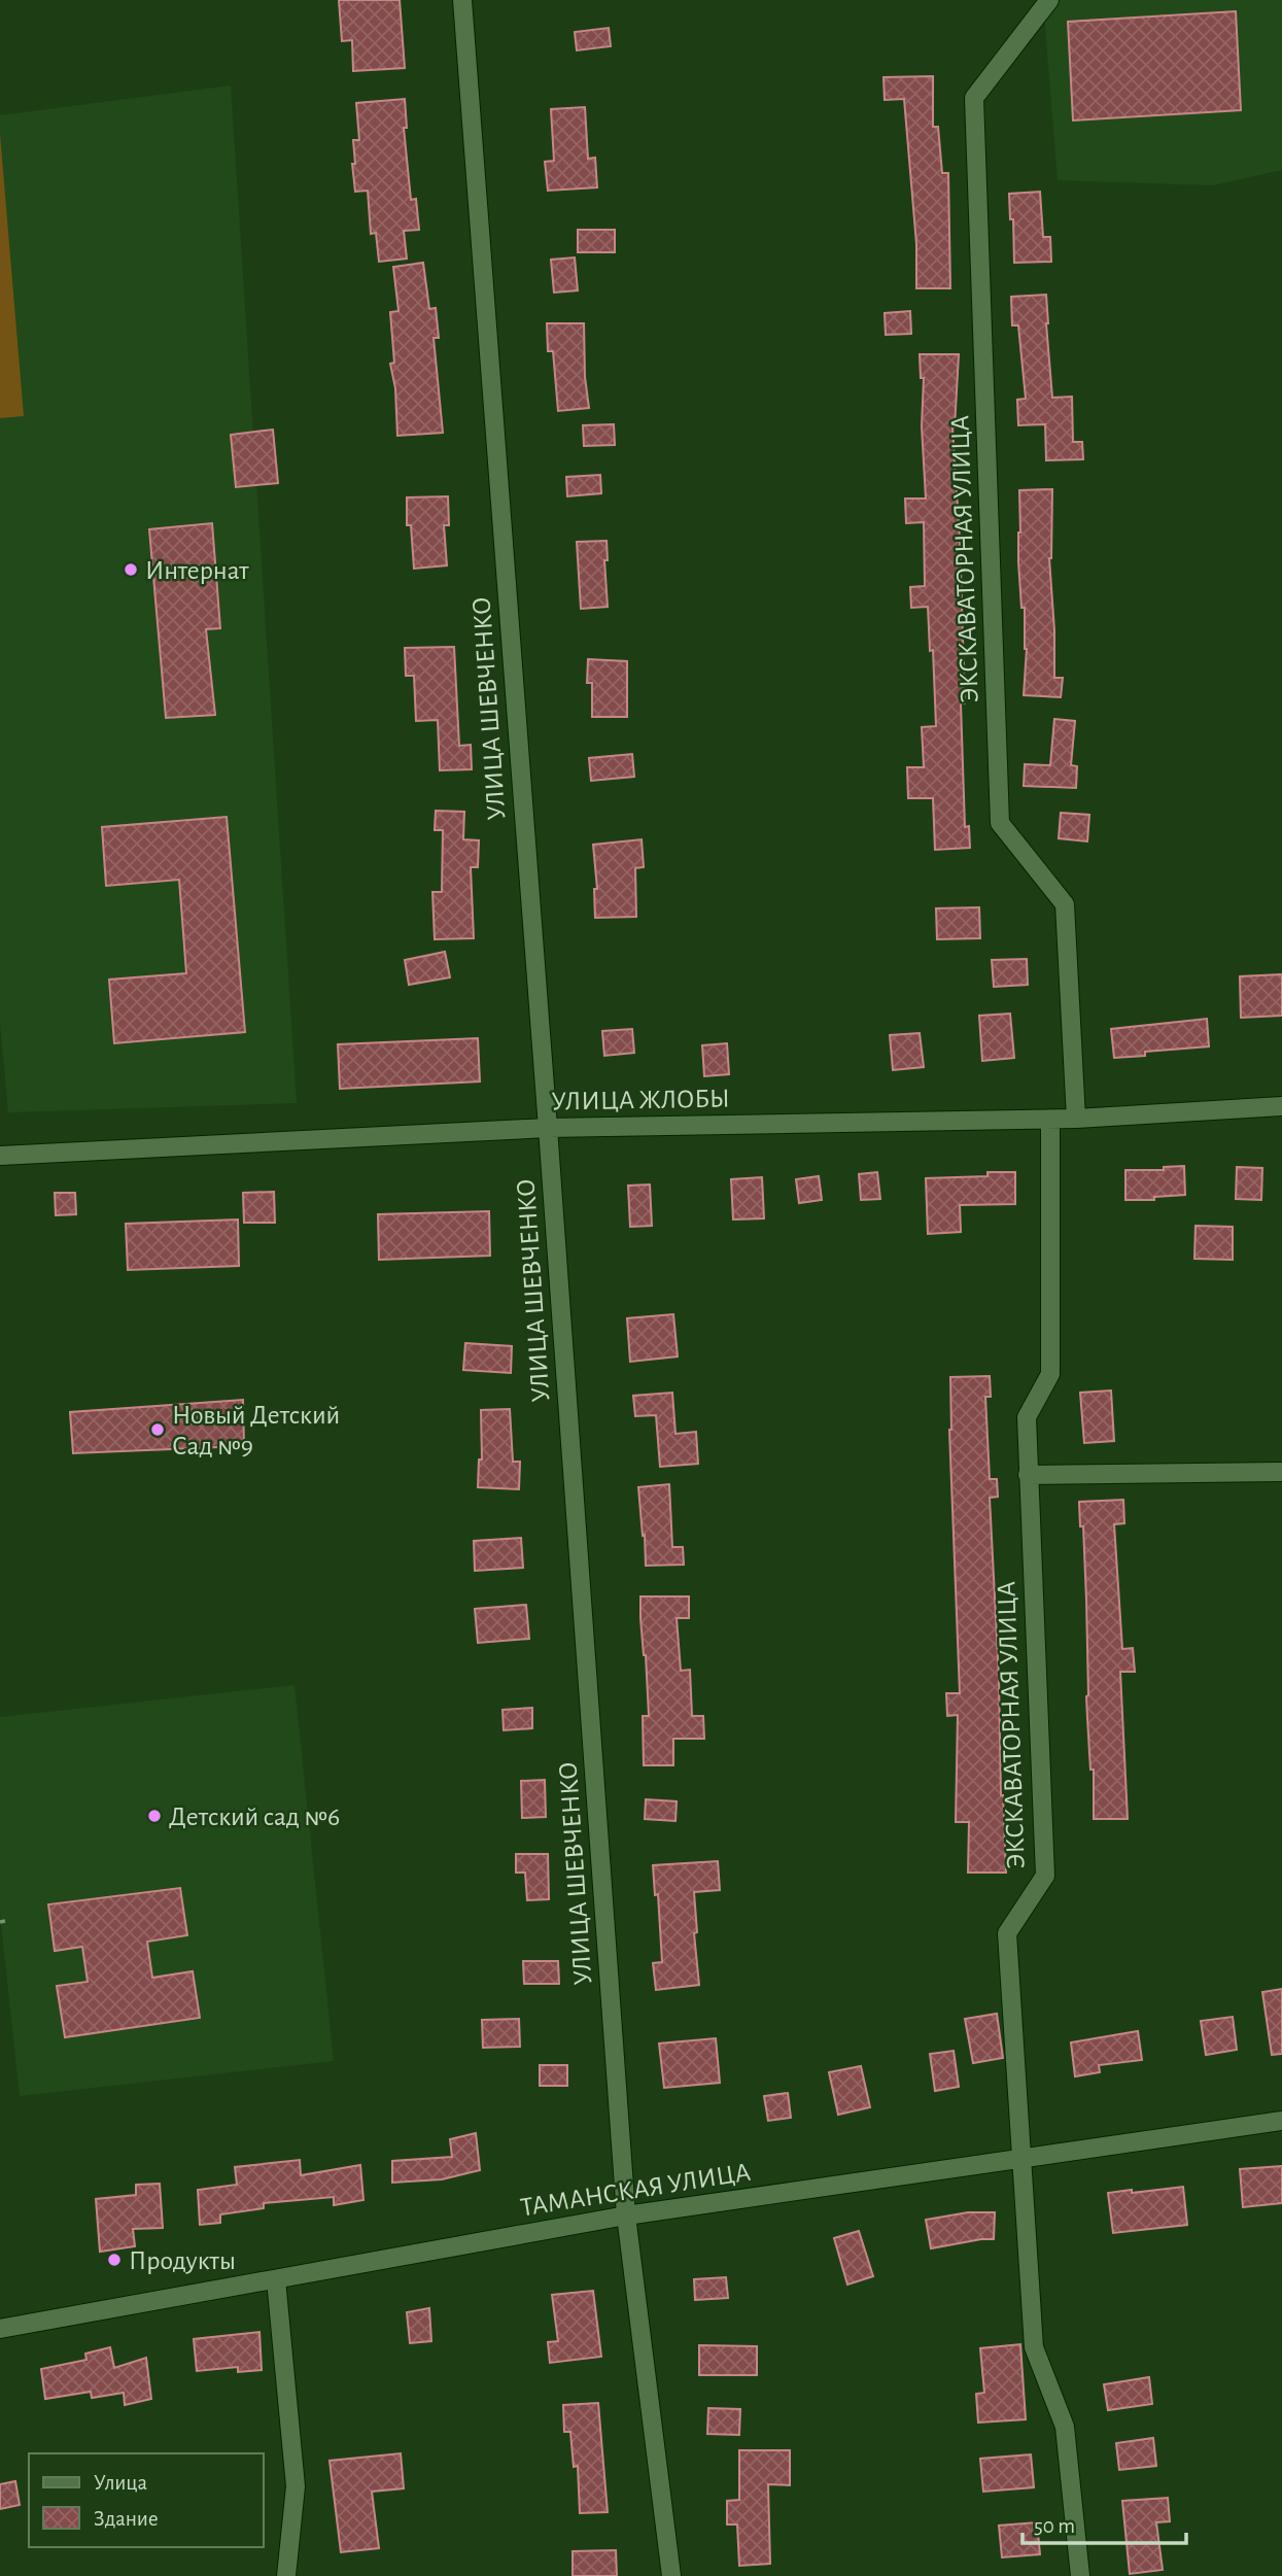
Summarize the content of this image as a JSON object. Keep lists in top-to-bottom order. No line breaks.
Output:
{"streets":{"street":["ЭКСКАВАТОРНАЯ УЛИЦА","УЛИЦА ШЕВЧЕНКО","УЛИЦА ЖЛОБЫ","ТАМАНСКАЯ УЛИЦА"]},"crossings":[["ЭКСКАВАТОРНАЯ УЛИЦА","УЛИЦА ЖЛОБЫ"],["ЭКСКАВАТОРНАЯ УЛИЦА","ТАМАНСКАЯ УЛИЦА"],["УЛИЦА ШЕВЧЕНКО","УЛИЦА ЖЛОБЫ"],["УЛИЦА ШЕВЧЕНКО","ТАМАНСКАЯ УЛИЦА"]],"places":["Интернат","Новый Детский Сад №9","Детский сад №6","Продукты"],"legend":["Улица","Здание"],"scale_bar":"50 m"}
